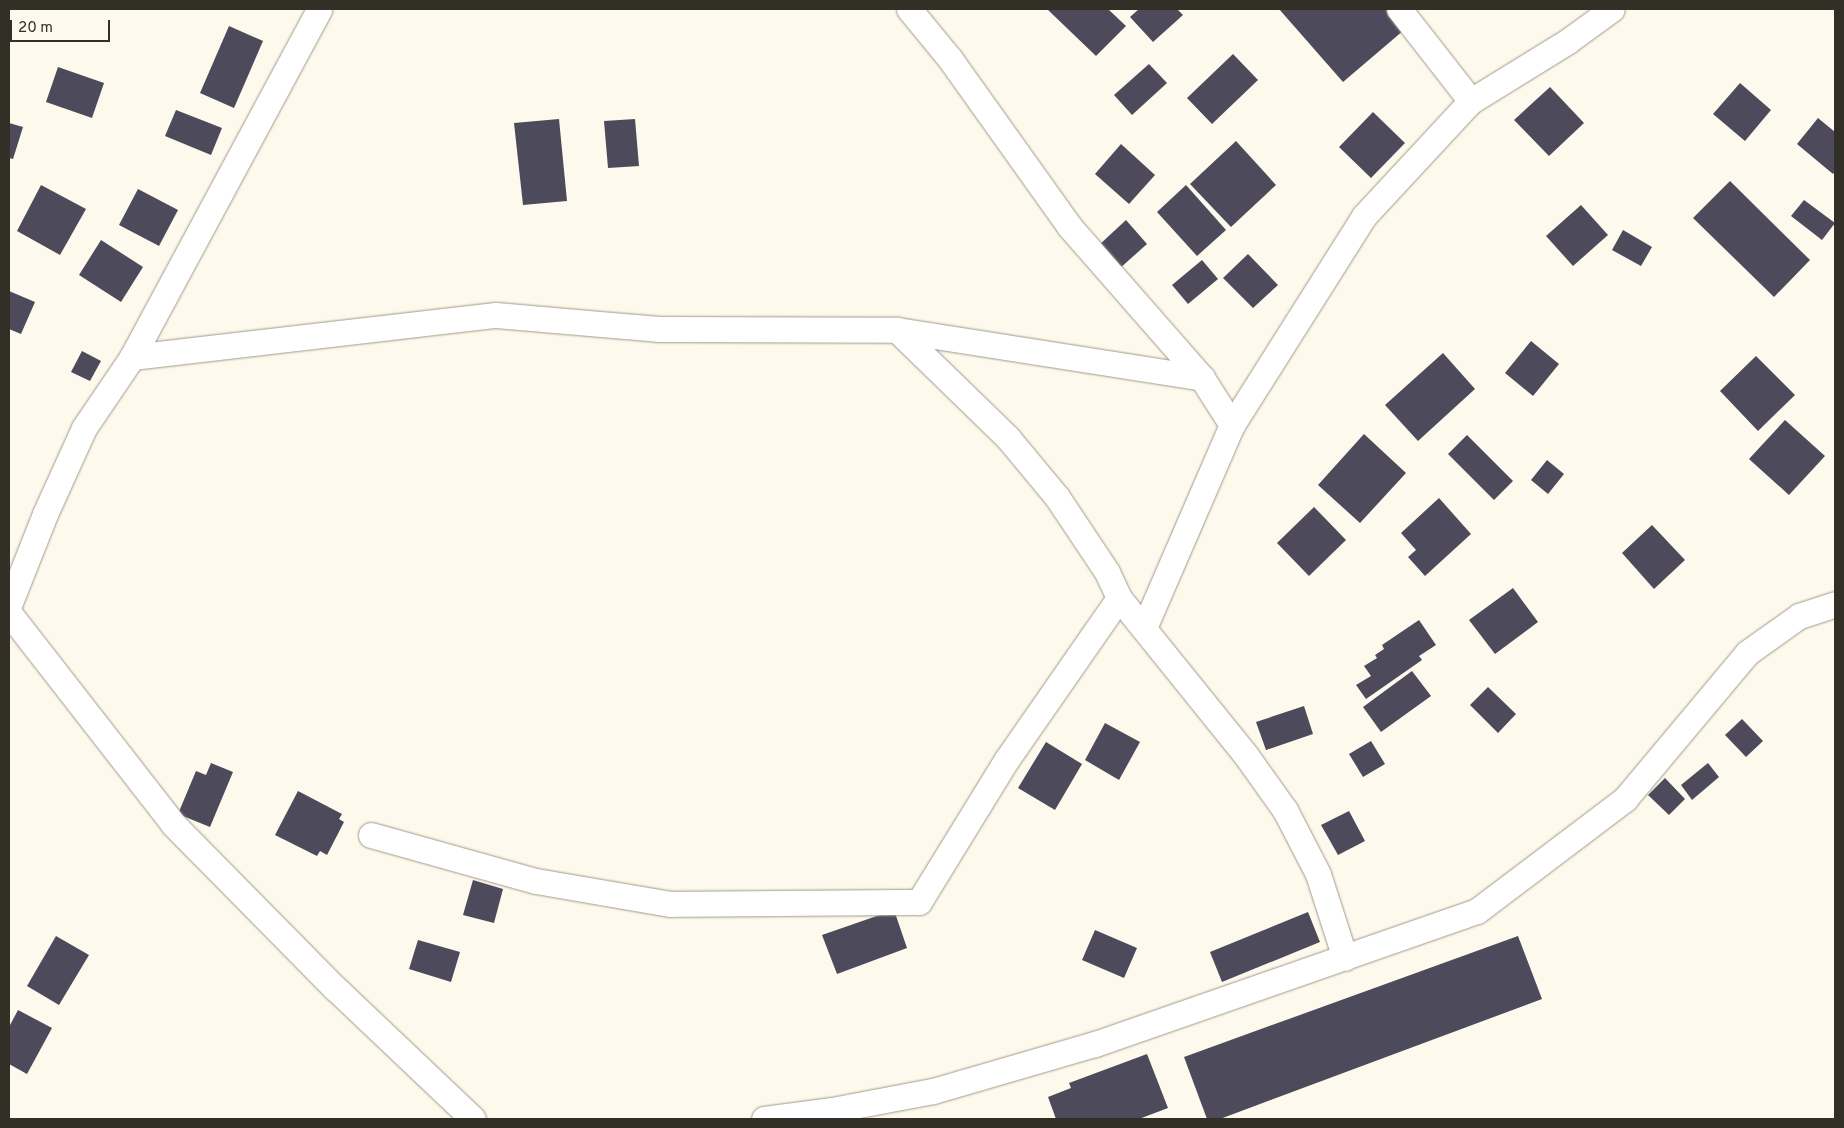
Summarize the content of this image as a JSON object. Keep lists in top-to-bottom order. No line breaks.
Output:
{"scale_bar":"20 m"}
